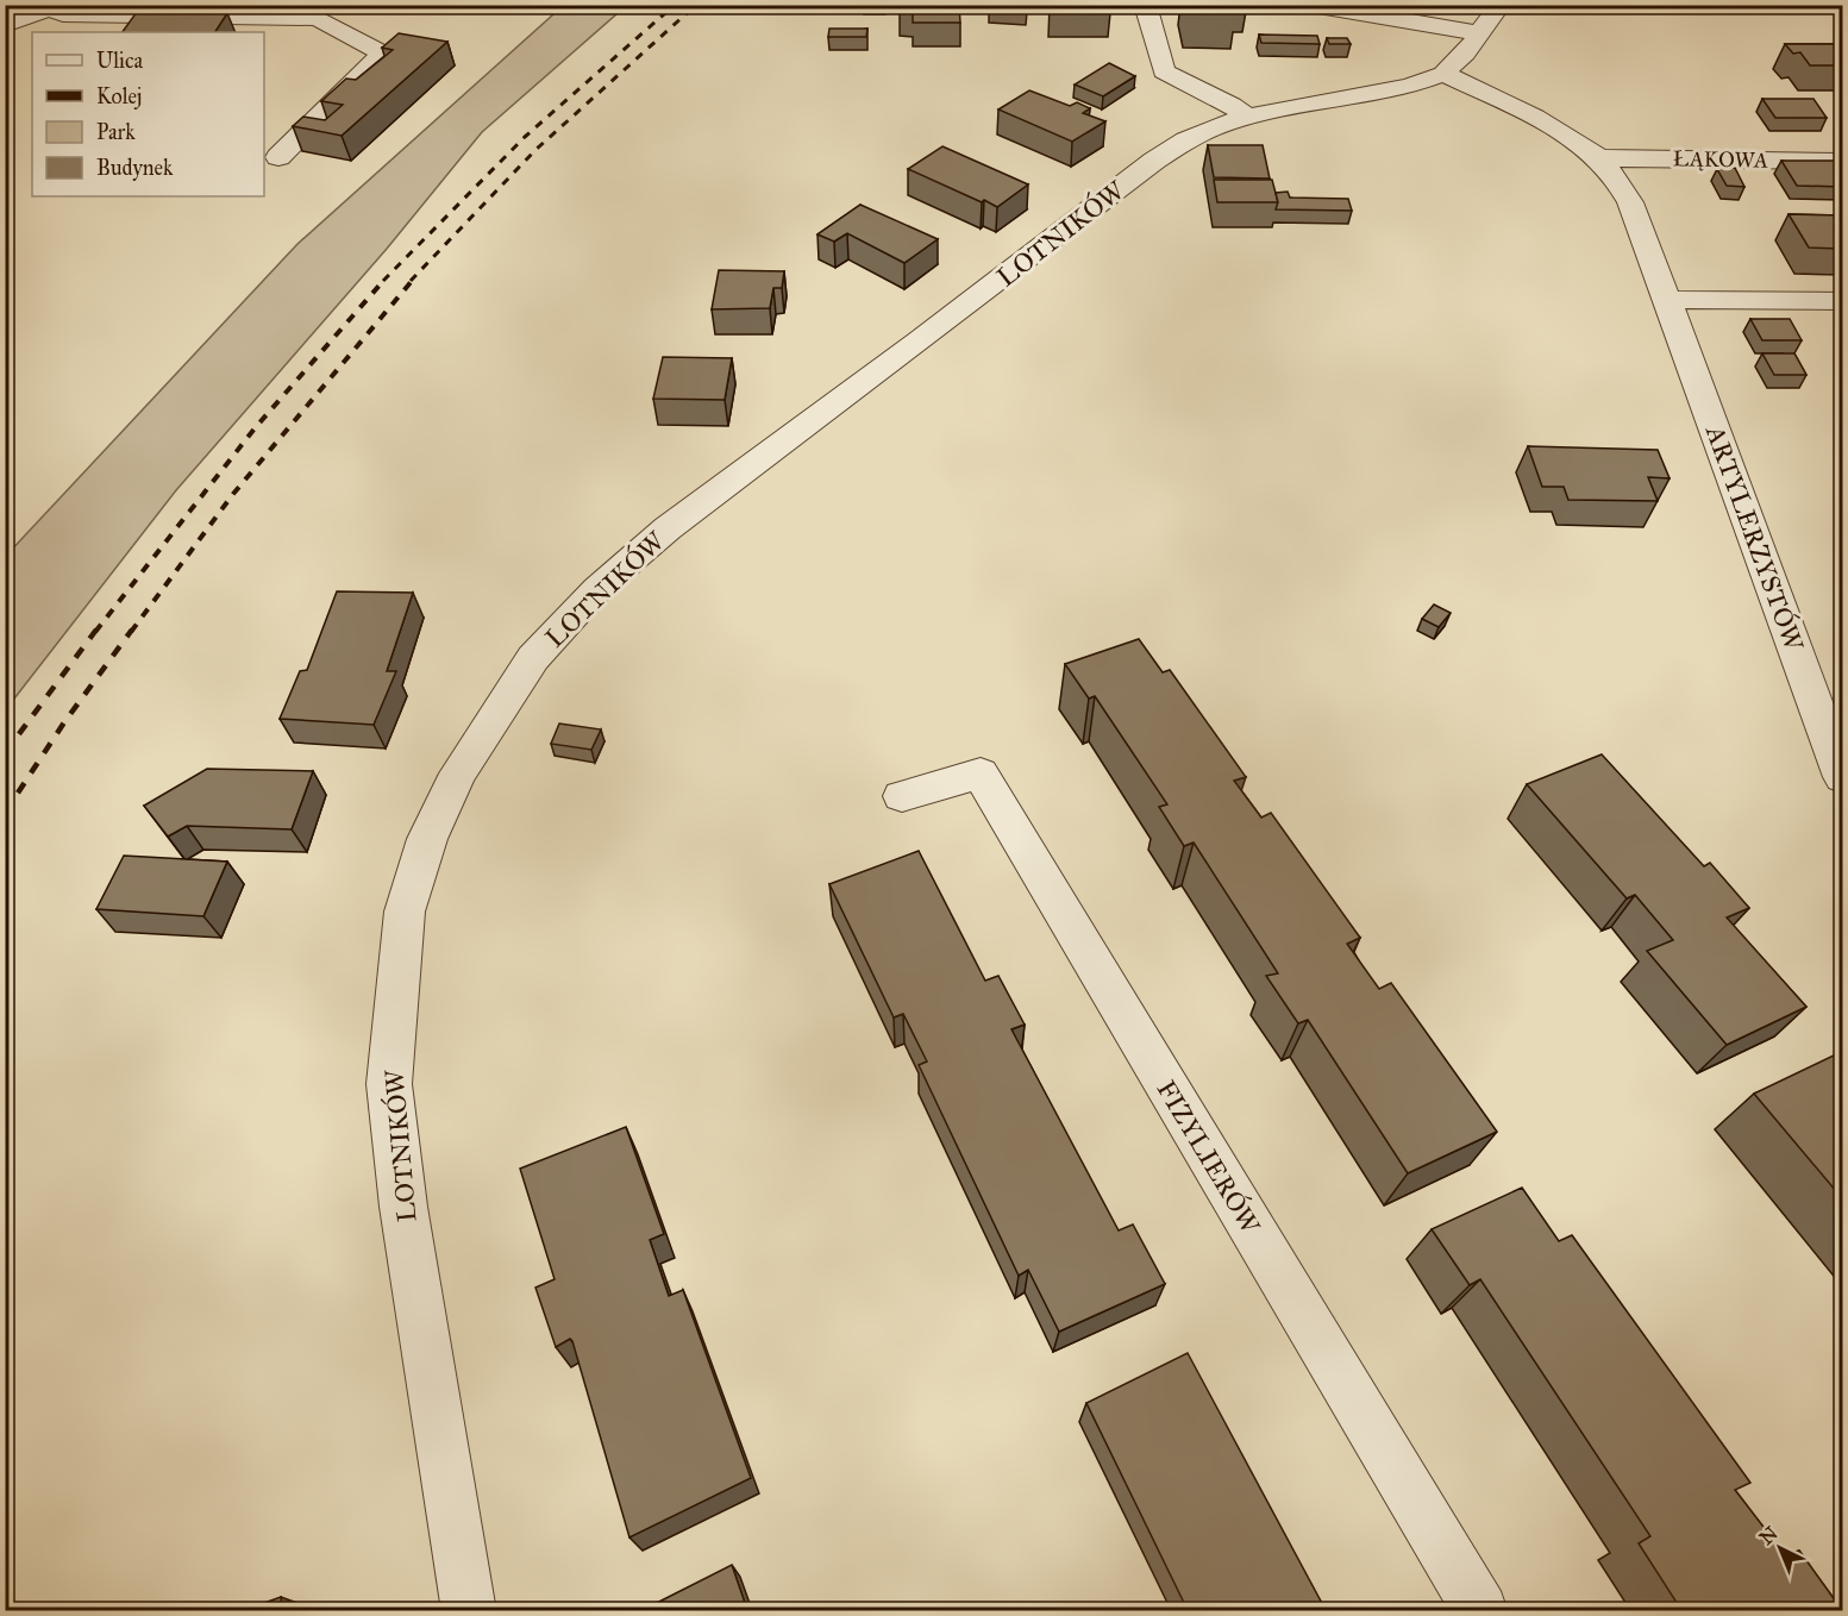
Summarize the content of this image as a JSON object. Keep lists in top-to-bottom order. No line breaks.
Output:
{"streets":{"street":["ŁĄKOWA","LOTNIKÓW","ARTYLERZYSTÓW","FIZYLIERÓW"]},"crossings":[["ŁĄKOWA","ARTYLERZYSTÓW"],["LOTNIKÓW","ARTYLERZYSTÓW"]],"legend":["Ulica","Kolej","Park","Budynek"],"north":"top left"}
